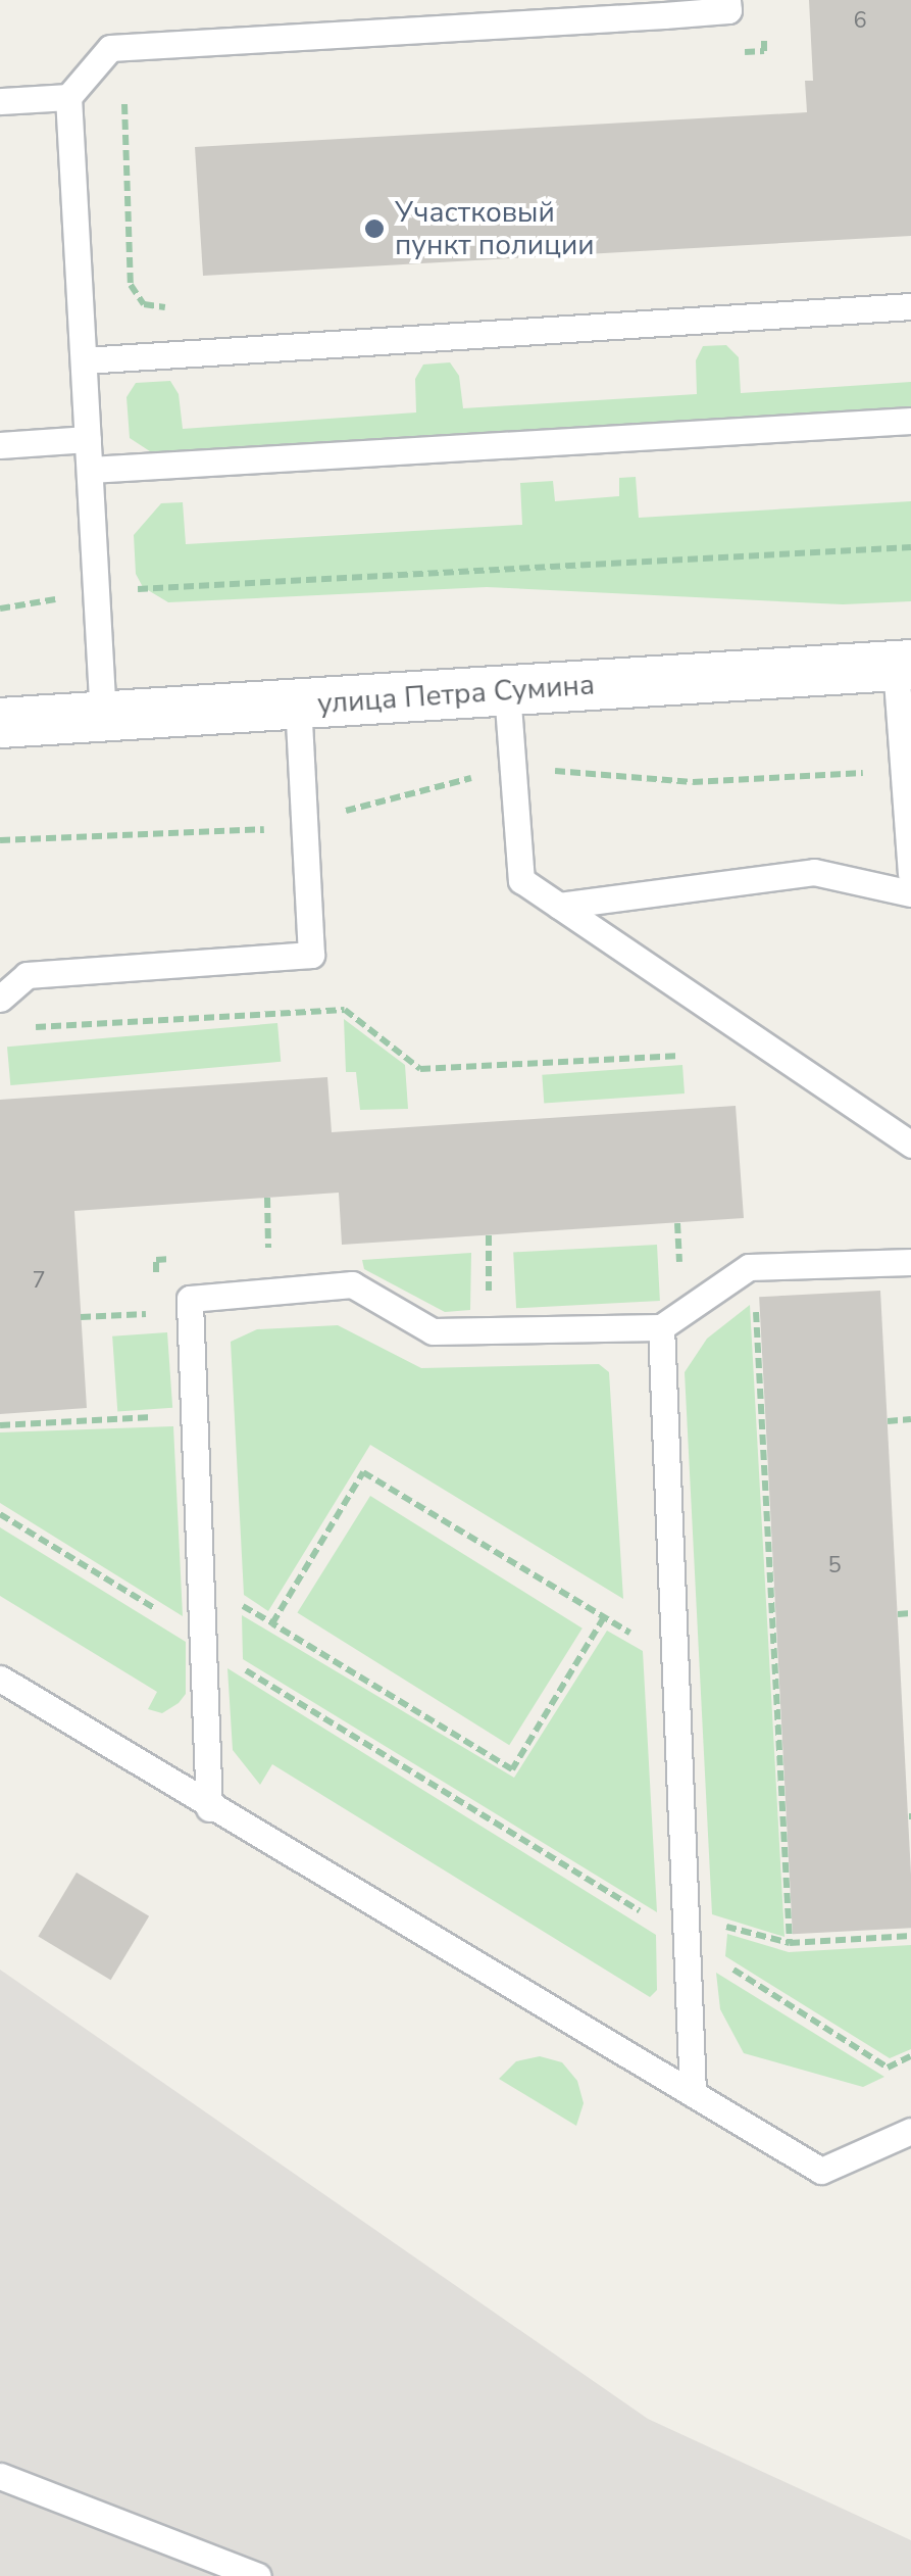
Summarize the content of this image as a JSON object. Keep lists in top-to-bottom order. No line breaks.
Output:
{"streets":{"street":["улица Петра Сумина"]},"places":["Участковый пункт полиции"],"house_numbers":["6","7","5"]}
